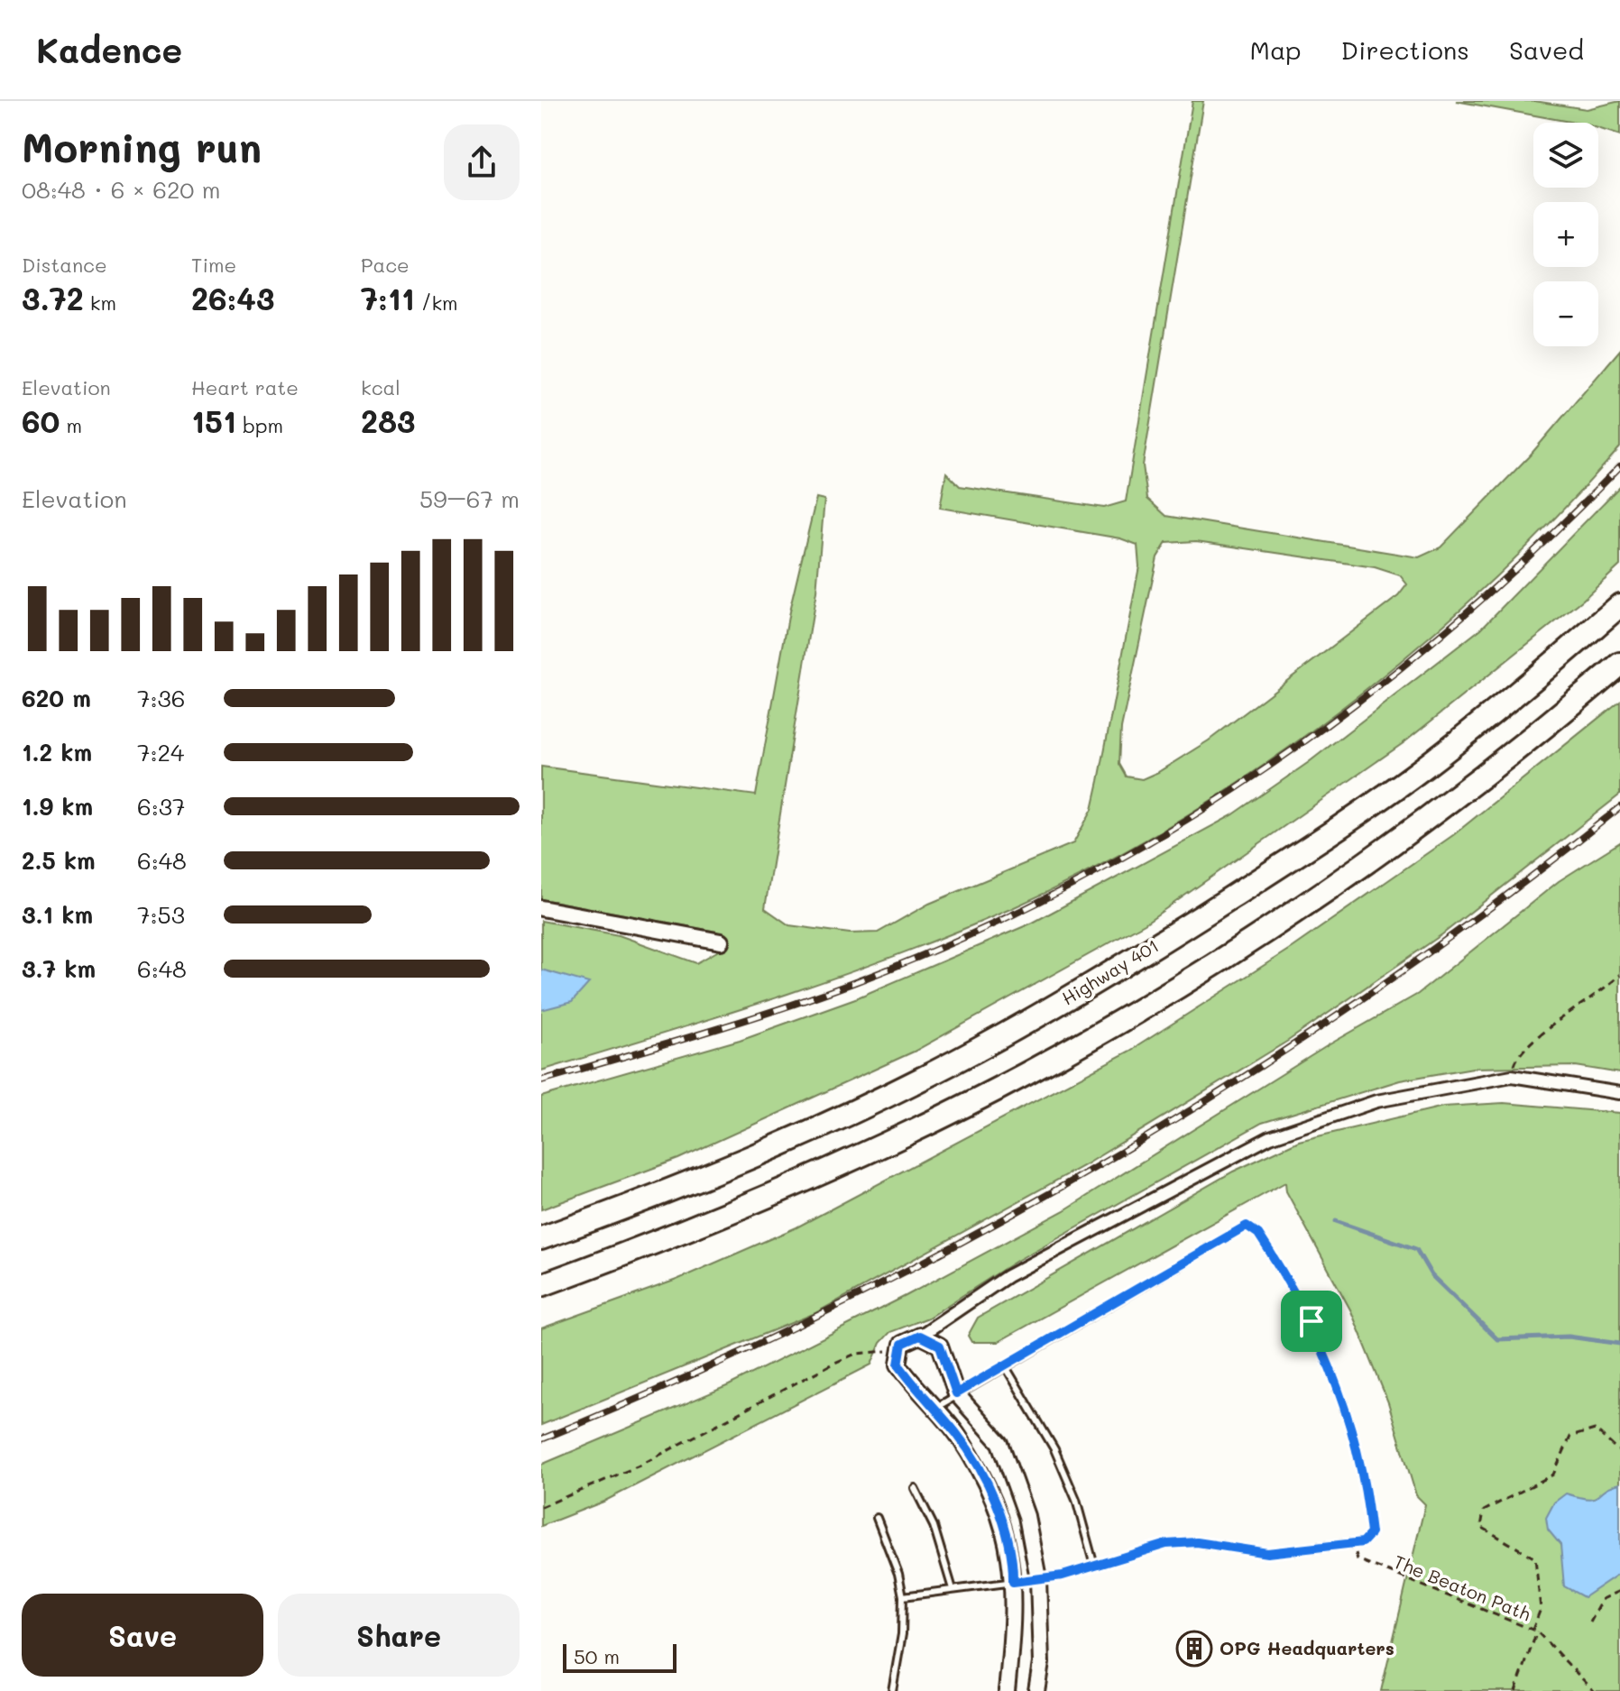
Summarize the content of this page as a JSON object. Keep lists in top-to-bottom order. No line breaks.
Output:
{"streets":{"highway":["Highway 401"],"path":["The Beaton Path"]},"places":{"building":["OPG Headquarters"]},"scale_bar":"50 m","page":{"header":"Kadence","nav":["Map","Directions","Saved"],"heading":["Morning run","08:48 · 6 × 620 m"],"map_buttons":["+","−"],"stats":[["Distance","3.72 km"],["Time","26:43"],["Pace","7:11 /km"],["Elevation","60 m"],["Heart rate","151 bpm"],["kcal","283"]],"chart":["Elevation","59–67 m"],"list":[{"name":"620 m","note":"7:36"},{"name":"1.2 km","note":"7:24"},{"name":"1.9 km","note":"6:37"},{"name":"2.5 km","note":"6:48"},{"name":"3.1 km","note":"7:53"},{"name":"3.7 km","note":"6:48"}],"buttons":["Save","Share"],"scale":"50 m"}}
